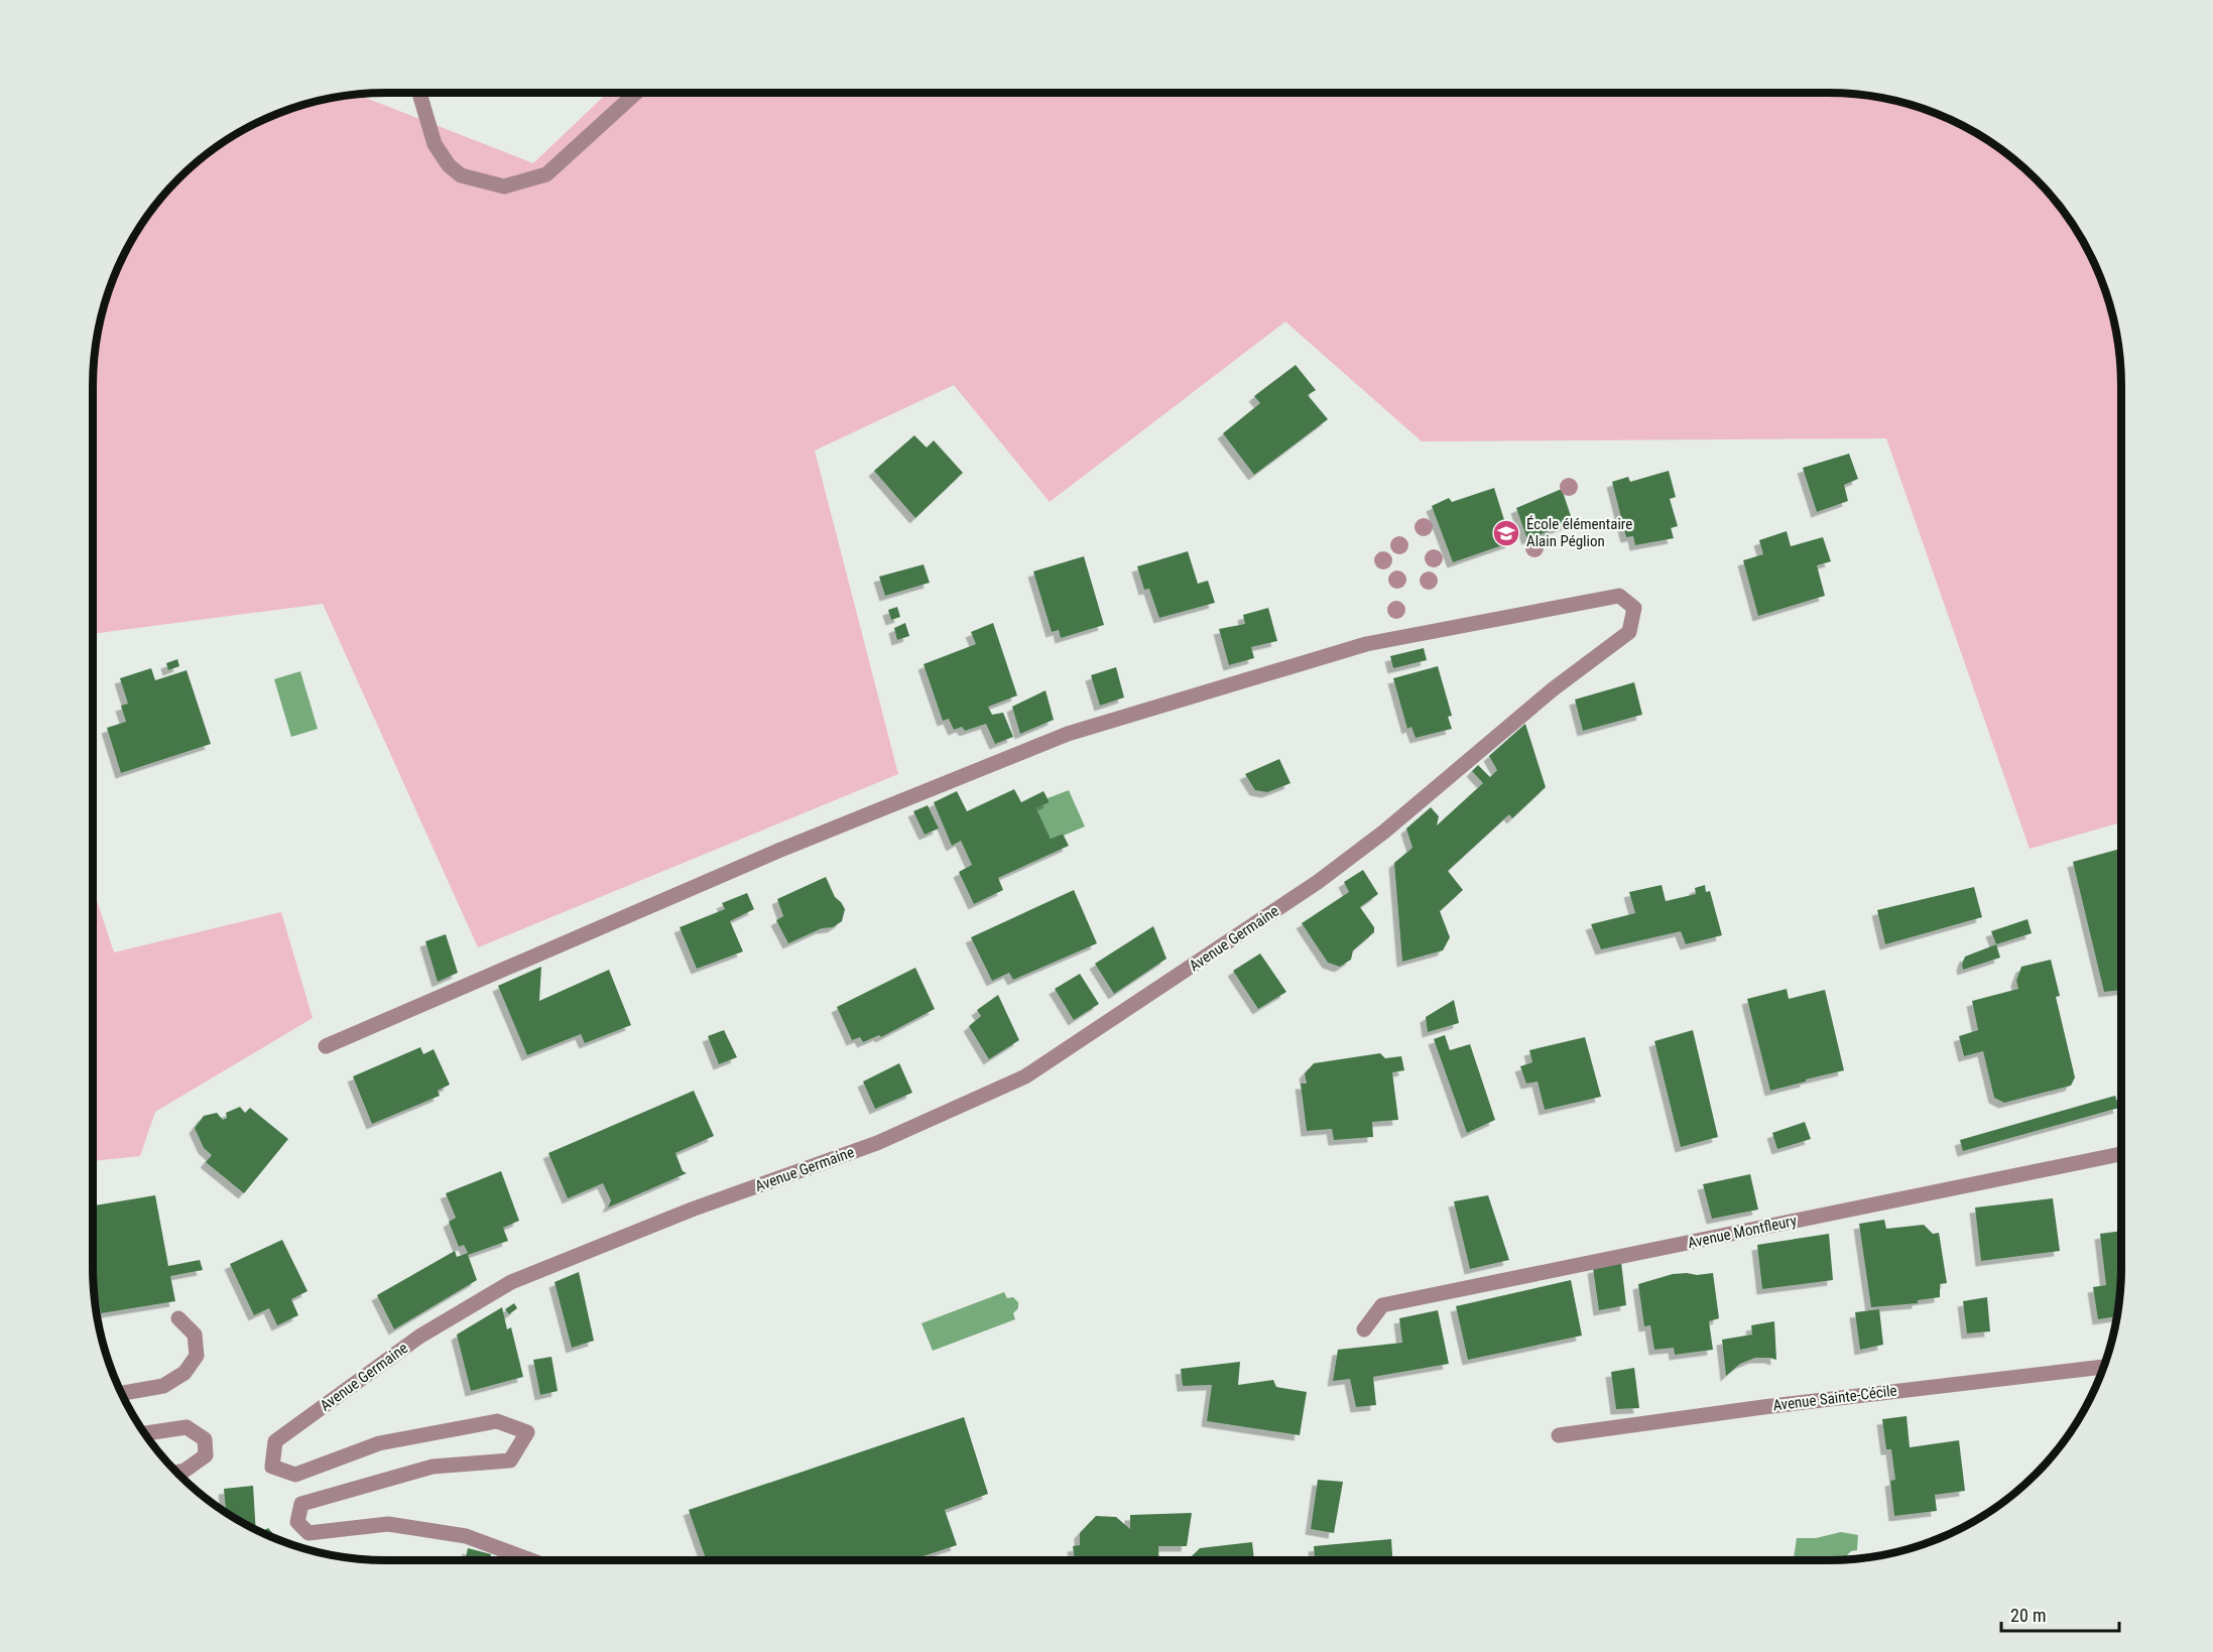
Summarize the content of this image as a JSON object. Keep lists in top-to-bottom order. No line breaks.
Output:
{"streets":{"street":["Avenue Germaine","Avenue Montfleury","Avenue Sainte-Cécile"]},"places":{"school or university":["École élémentaire Alain Péglion"]},"scale_bar":"20 m"}
